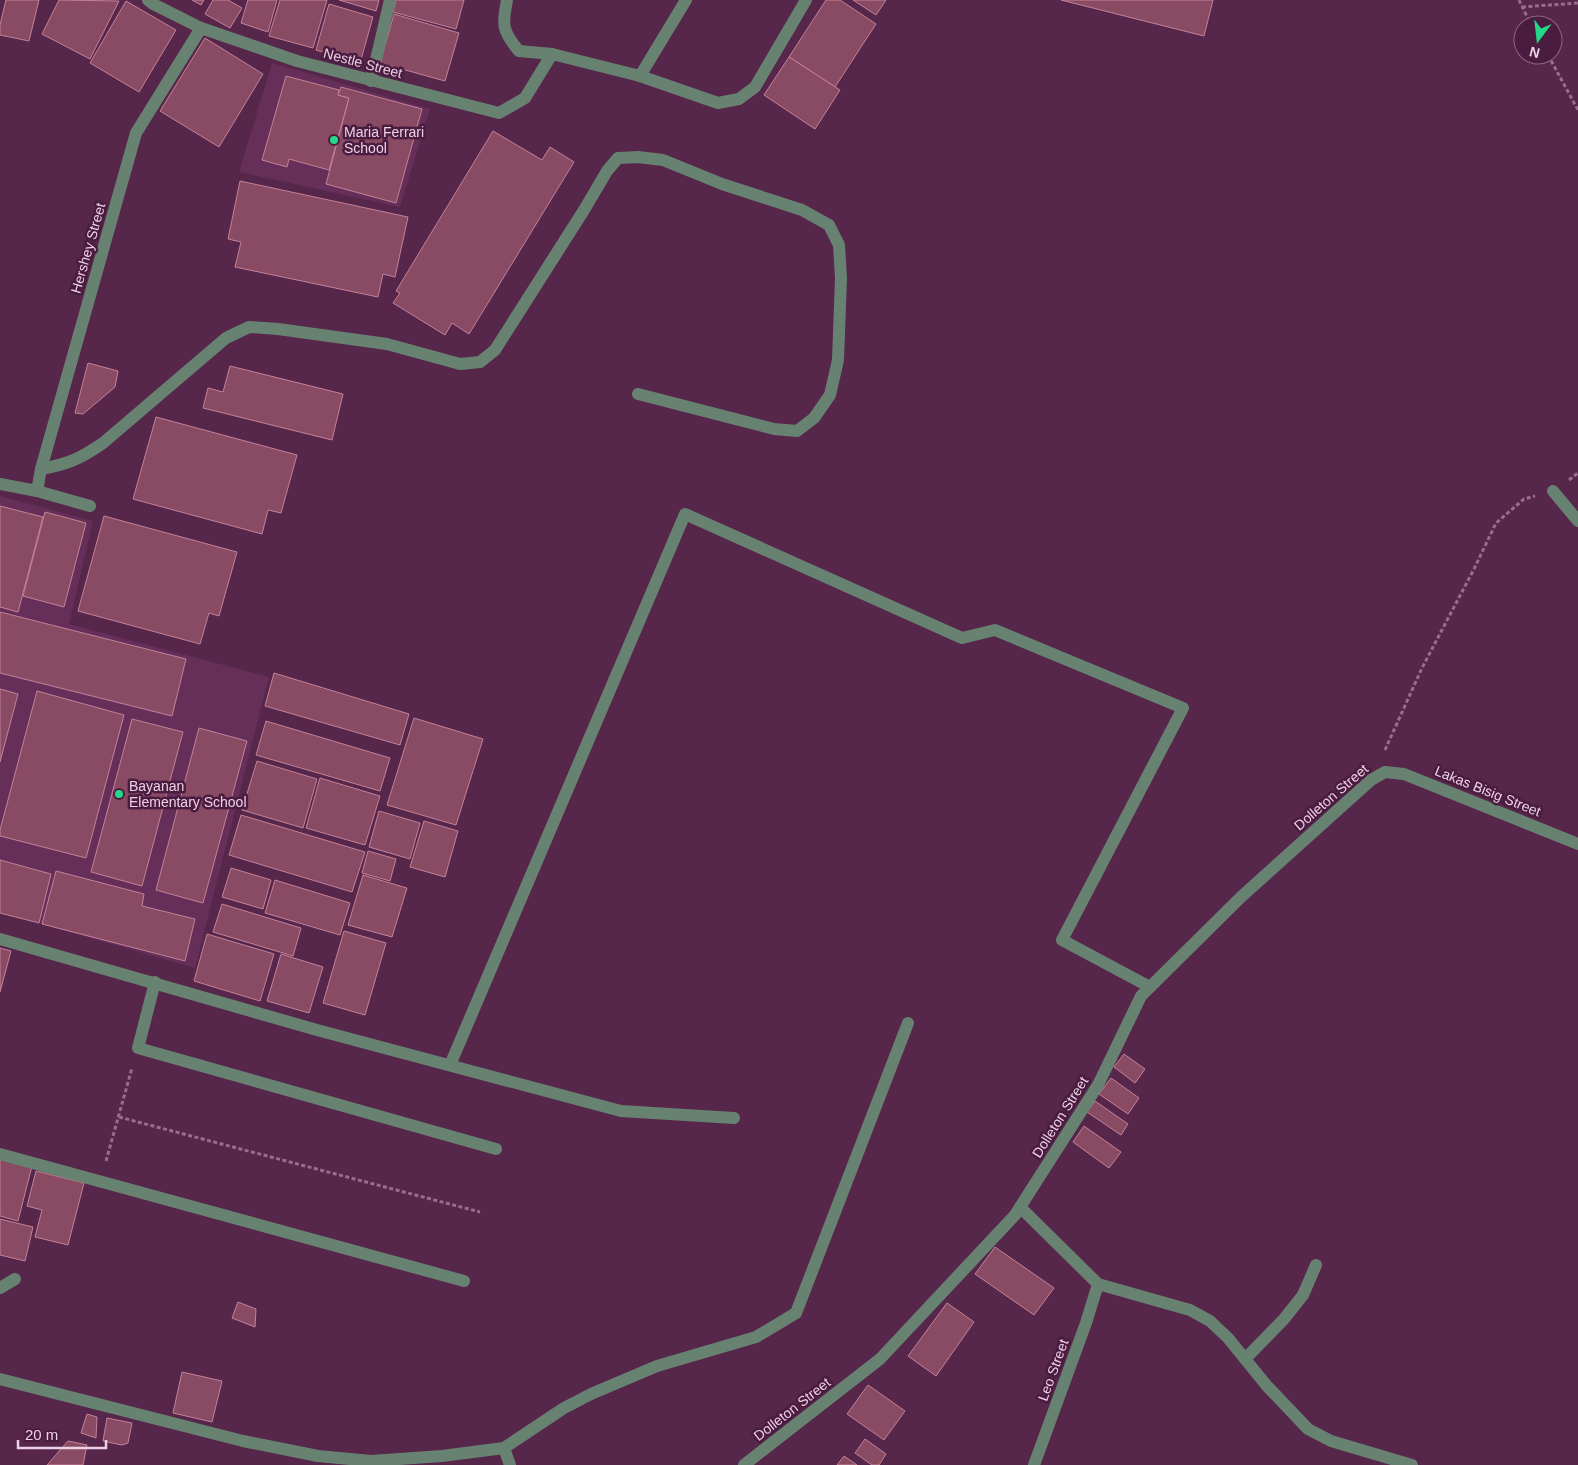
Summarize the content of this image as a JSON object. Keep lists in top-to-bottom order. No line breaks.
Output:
{"streets":{"street":["Nestle Street","Hershey Street","Lakas Bisig Street","Dolleton Street","Leo Street"]},"crossings":[["Nestle Street","Hershey Street"],["Lakas Bisig Street","Dolleton Street"]],"places":["Maria Ferrari School","Bayanan Elementary School"],"scale_bar":"20 m","north":"bottom"}
